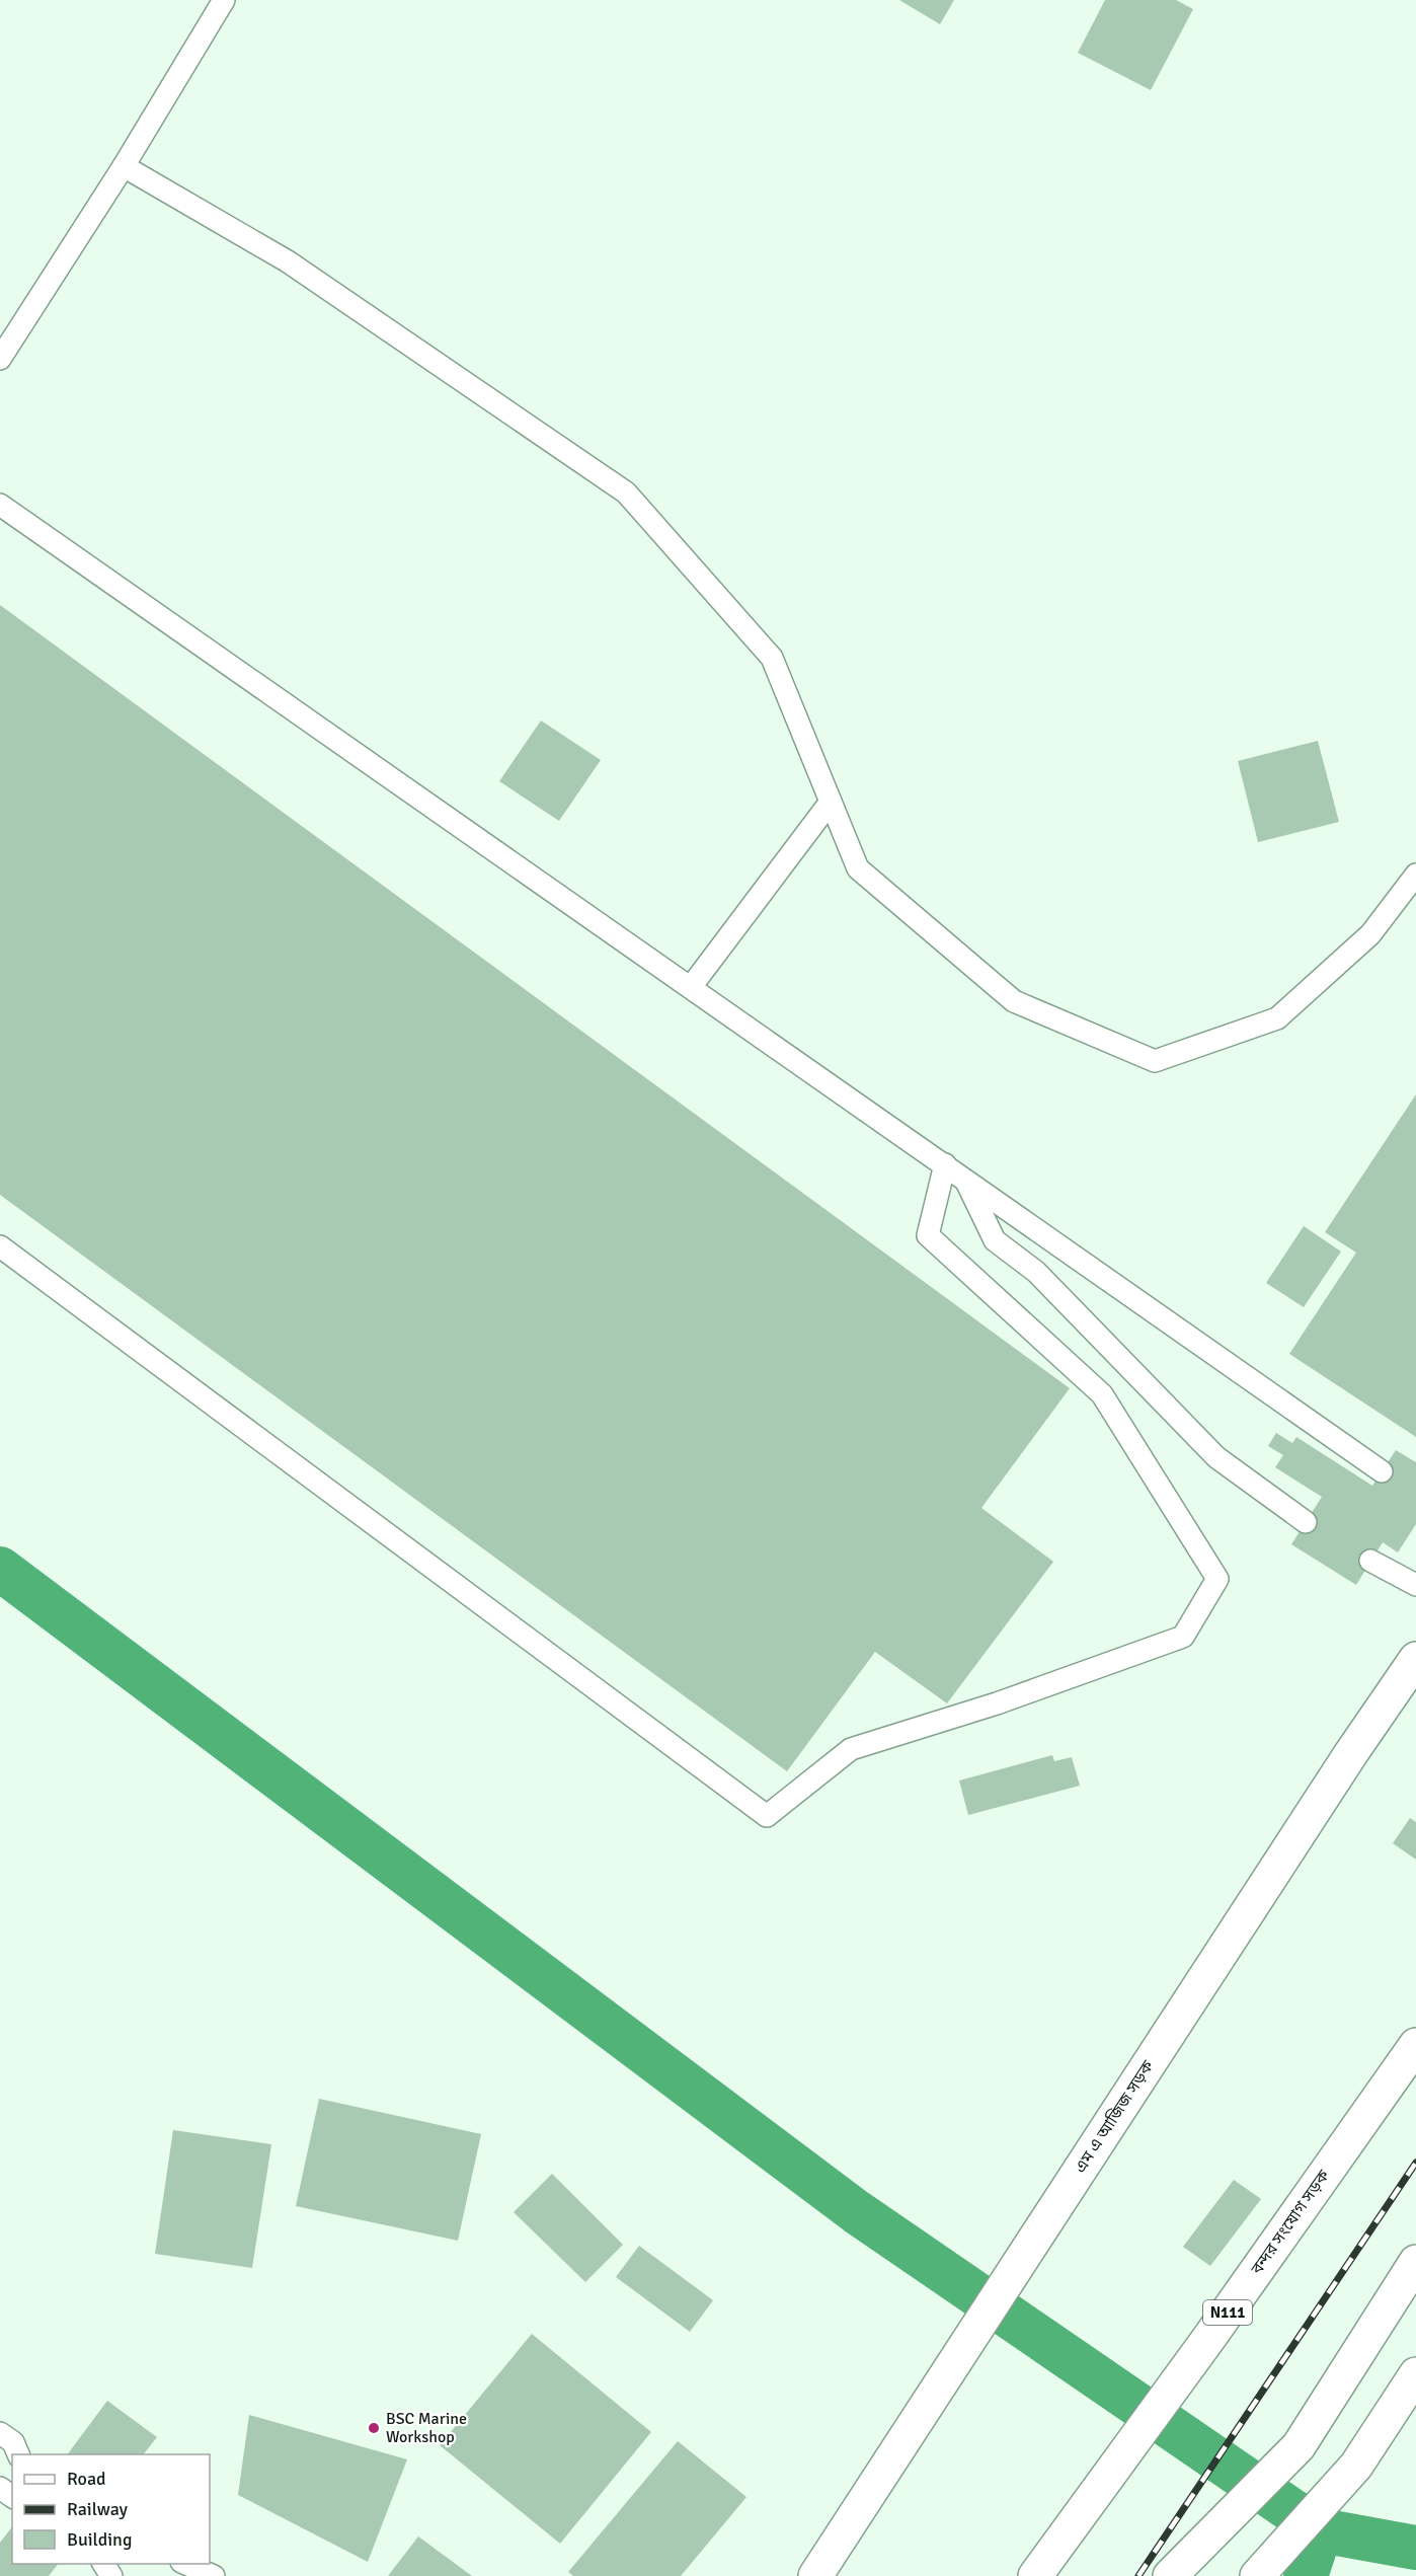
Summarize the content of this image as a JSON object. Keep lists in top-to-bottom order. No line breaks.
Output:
{"streets":{"main road":["এম এ আজিজ সড়ক","বন্দর সংযোগ সড়ক","N111"]},"places":["BSC Marine Workshop"],"legend":["Road","Railway","Building"]}
